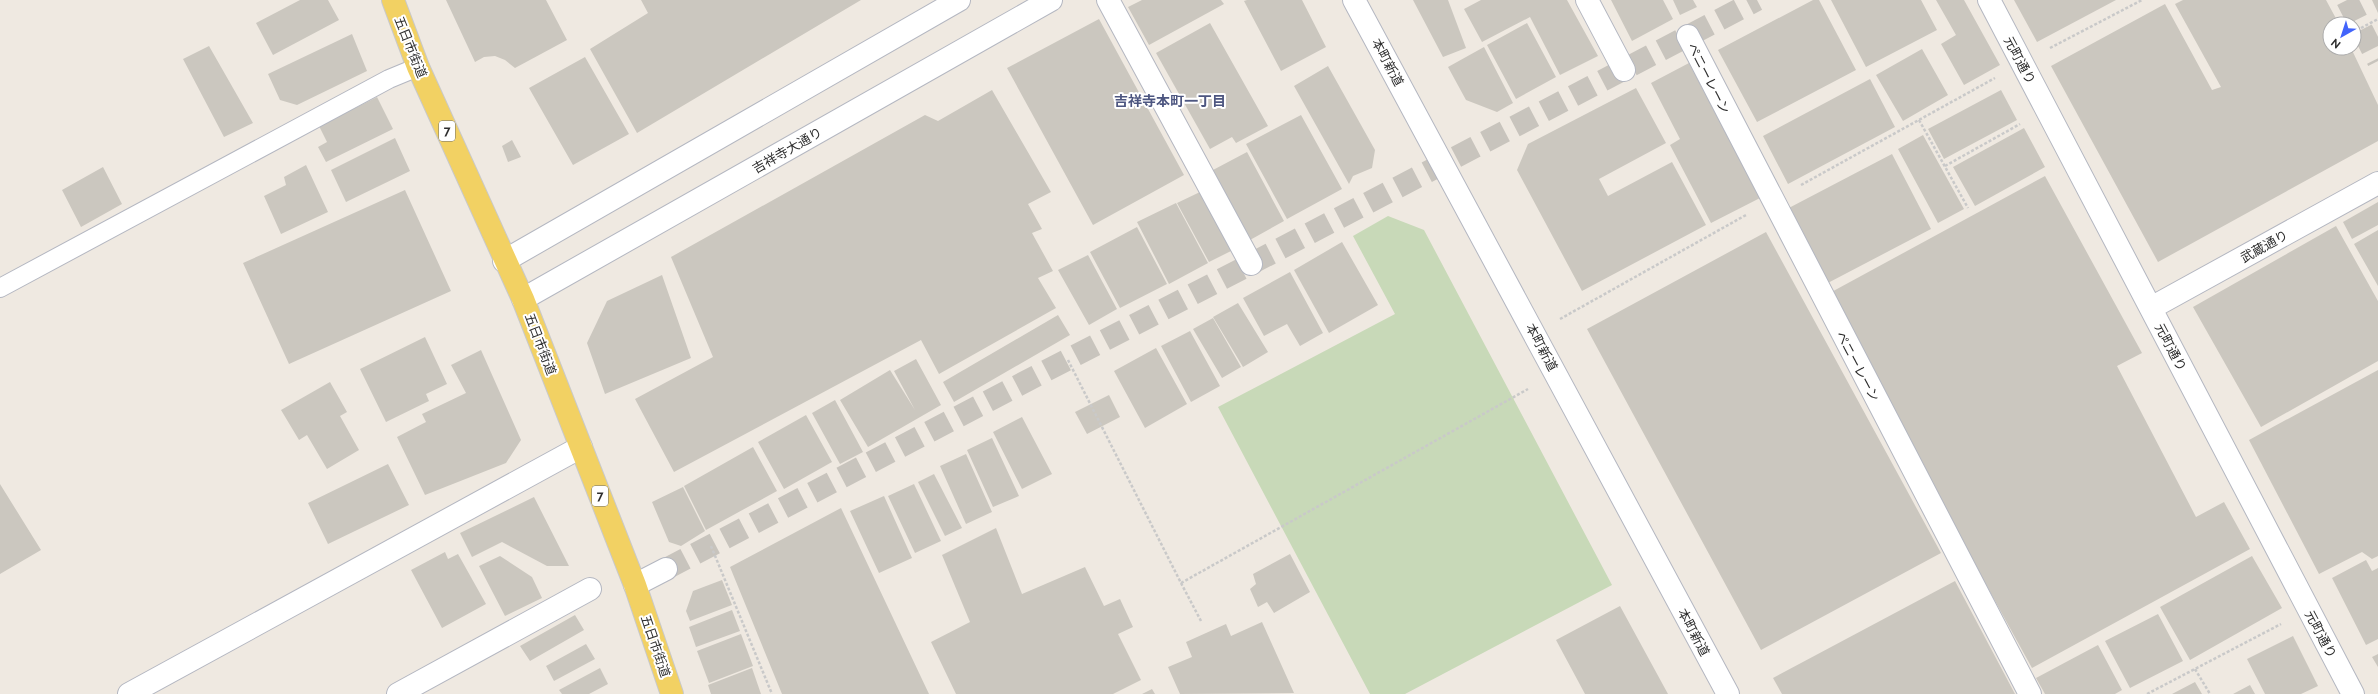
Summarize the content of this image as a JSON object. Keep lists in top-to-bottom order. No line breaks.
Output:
{"streets":{"main road":["五日市街道","7"],"street":["元町通り","本町新道","ペニーレーン","吉祥寺大通り","武蔵通り"]},"crossings":[["五日市街道","吉祥寺大通り"],["元町通り","武蔵通り"]],"districts":["吉祥寺本町一丁目"],"north":"bottom left"}
